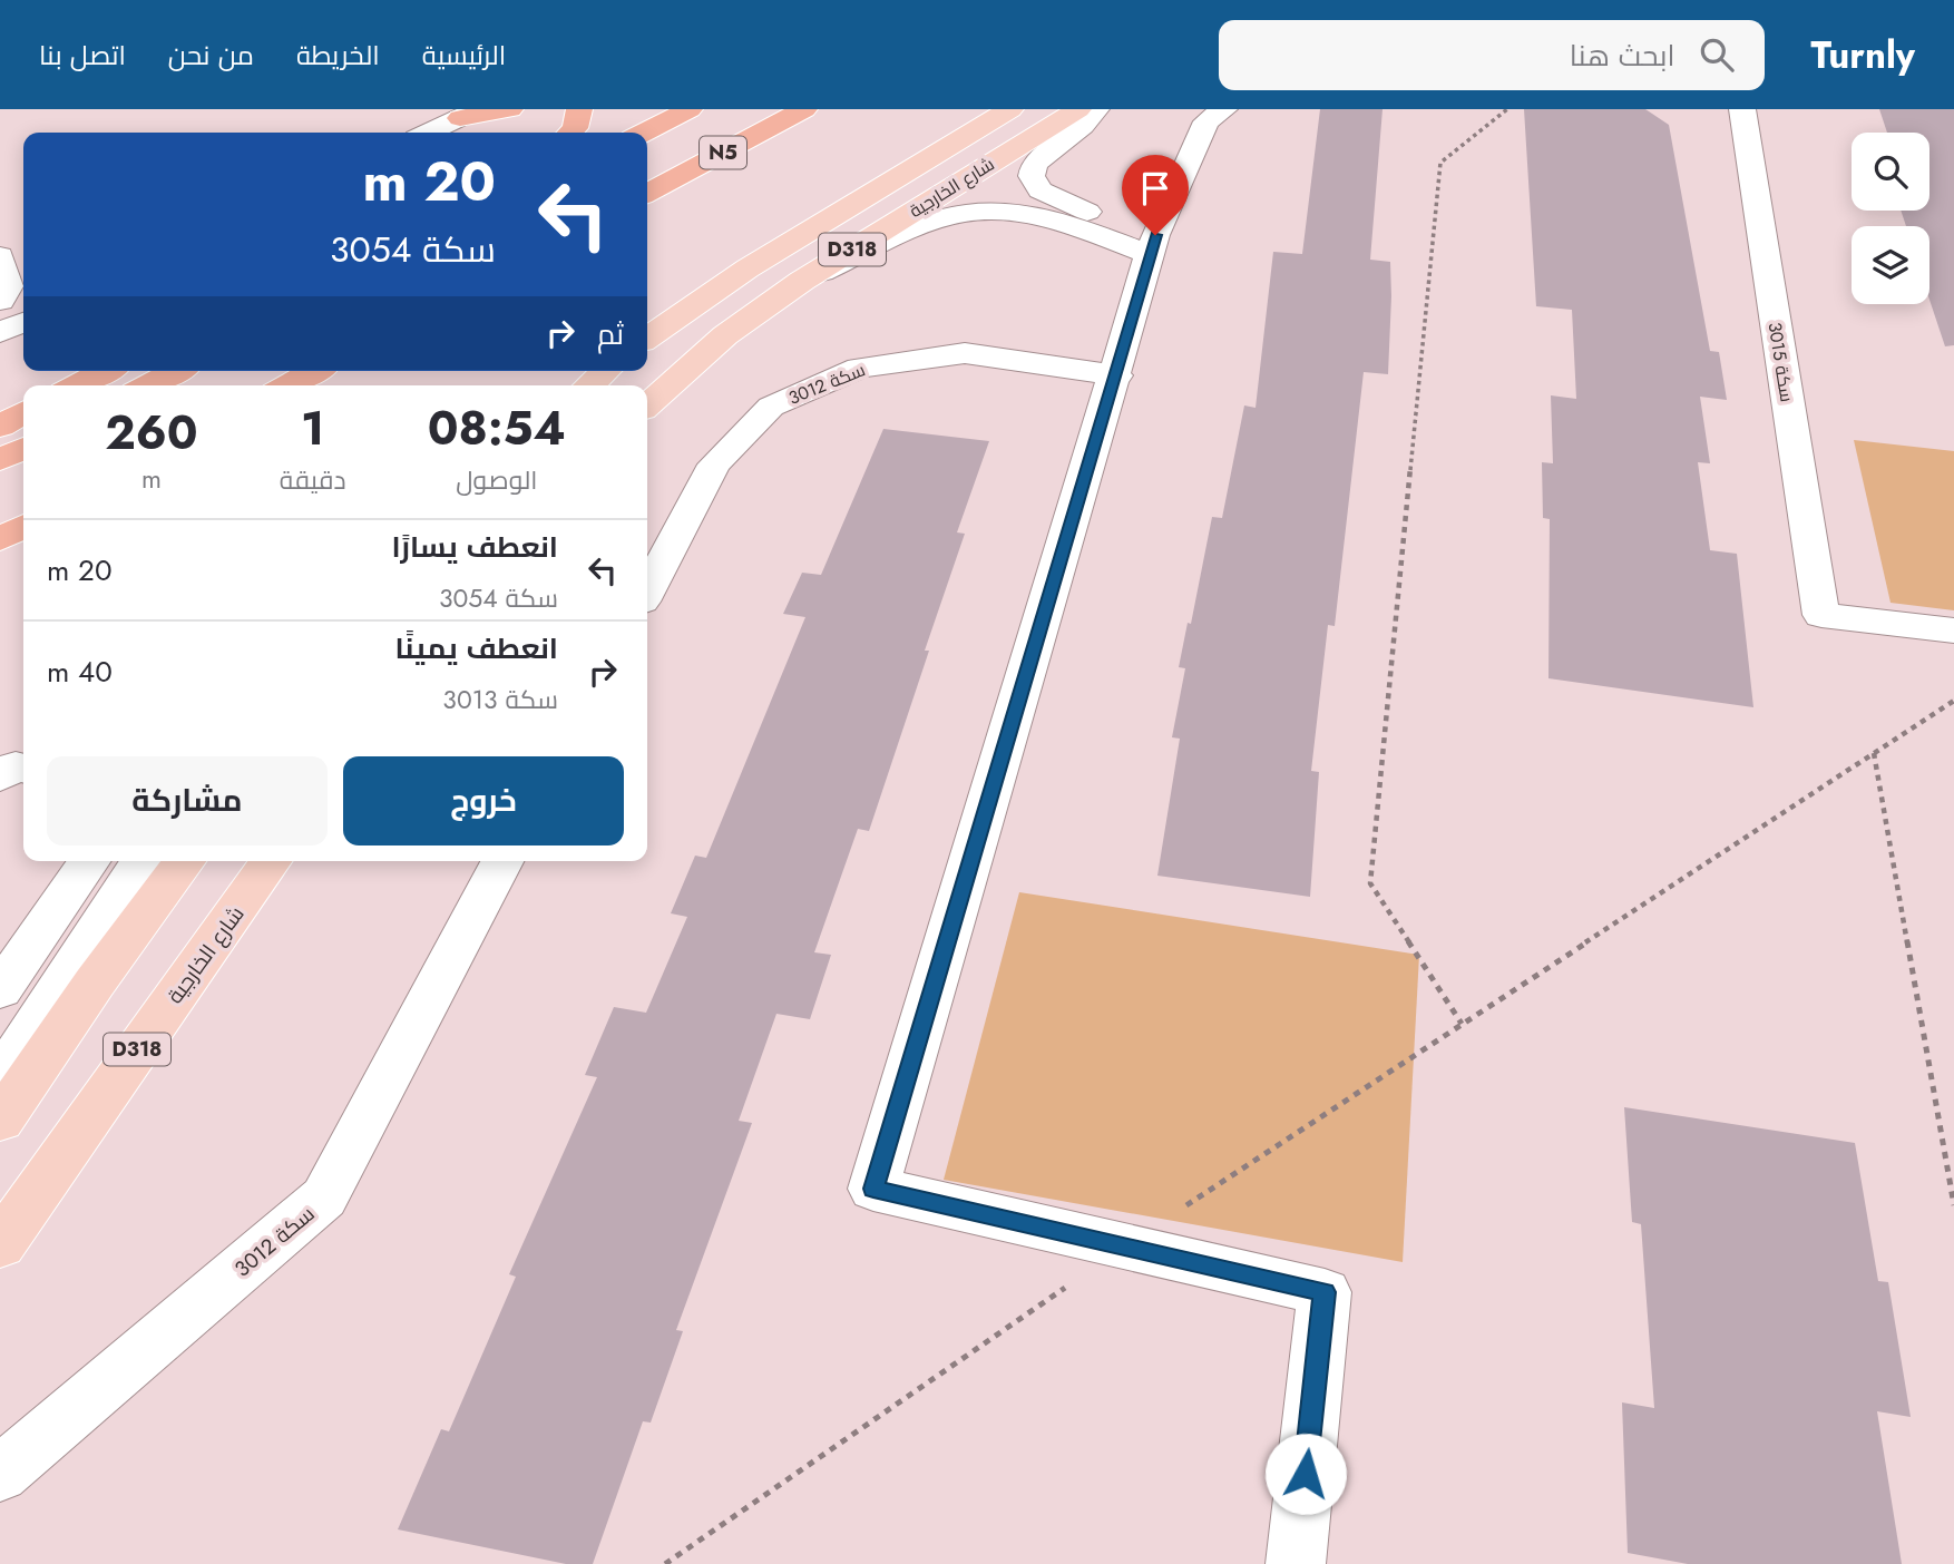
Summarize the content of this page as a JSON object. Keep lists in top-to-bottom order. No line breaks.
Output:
{"streets":{"highway":["N5"],"main road":["شارع الخارجية","D318"],"street":["سكة 3015","سكة 3012"]},"page":{"header":"Turnly","search":"ابحث هنا","nav":["الرئيسية","الخريطة","من نحن","اتصل بنا"],"turn":["20 m","سكة 3054"],"then":"ثم","eta":["08:54","الوصول","1","دقيقة","260","m"],"list":[{"name":"انعطف يسارًا","note":"سكة 3054","value":"20 m"},{"name":"انعطف يمينًا","note":"سكة 3013","value":"40 m"}],"buttons":["خروج","مشاركة"]}}
